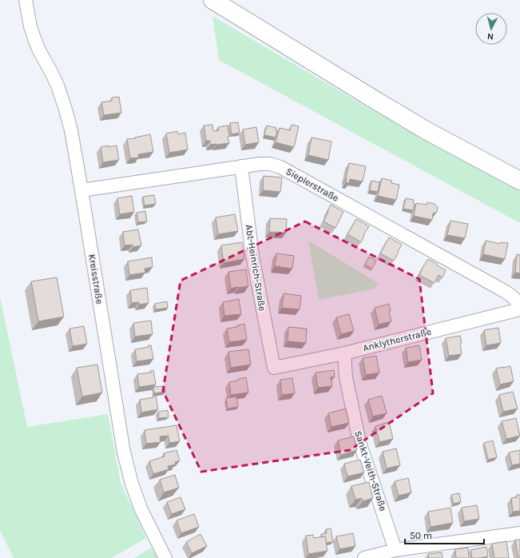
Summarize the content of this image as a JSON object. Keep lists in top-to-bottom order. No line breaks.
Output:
{"streets":{"street":["Sieplerstraße","Abt-Heinrich-Straße","Kreisstraße","Anklytherstraße","Sankt-Veith-Straße"]},"crossings":[["Sieplerstraße","Abt-Heinrich-Straße"],["Sieplerstraße","Kreisstraße"],["Sieplerstraße","Anklytherstraße"],["Abt-Heinrich-Straße","Anklytherstraße"],["Anklytherstraße","Sankt-Veith-Straße"]],"scale_bar":"50 m","north":"bottom"}
